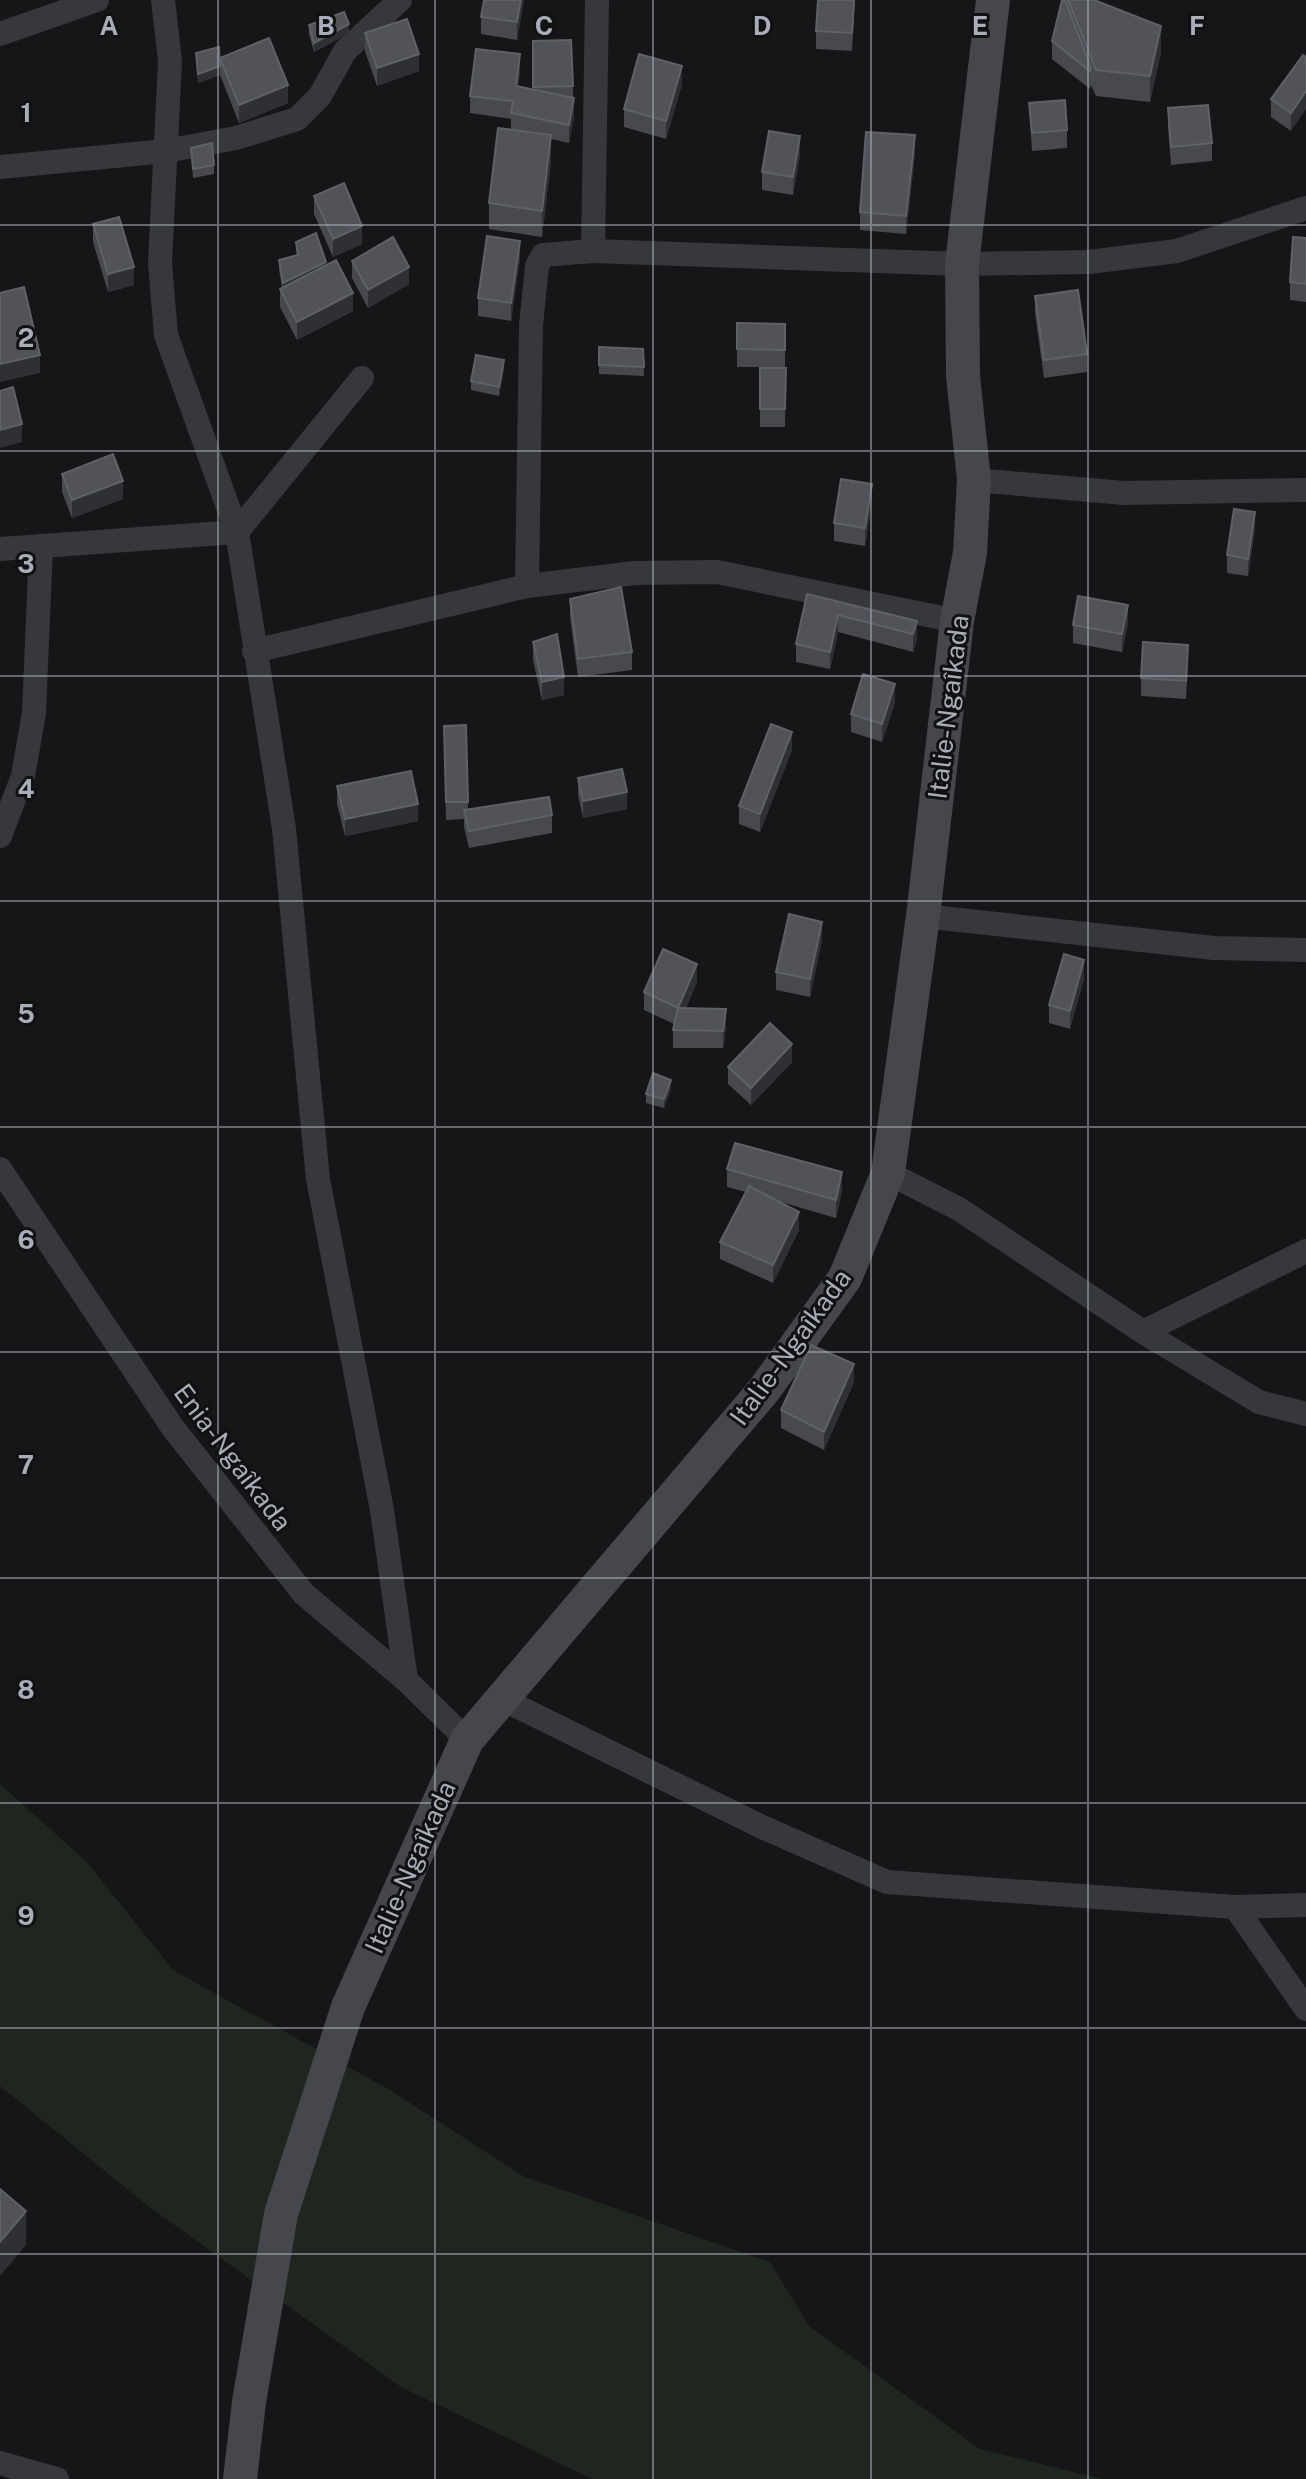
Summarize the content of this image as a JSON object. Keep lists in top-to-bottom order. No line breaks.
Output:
{"streets":{"street":["Italie-Ngaîkada","Enia-Ngaîkada"]},"crossings":[["Italie-Ngaîkada","Enia-Ngaîkada"]],"grid":{"columns":["A","B","C","D","E","F"],"rows":["1","2","3","4","5","6","7","8","9"]}}
